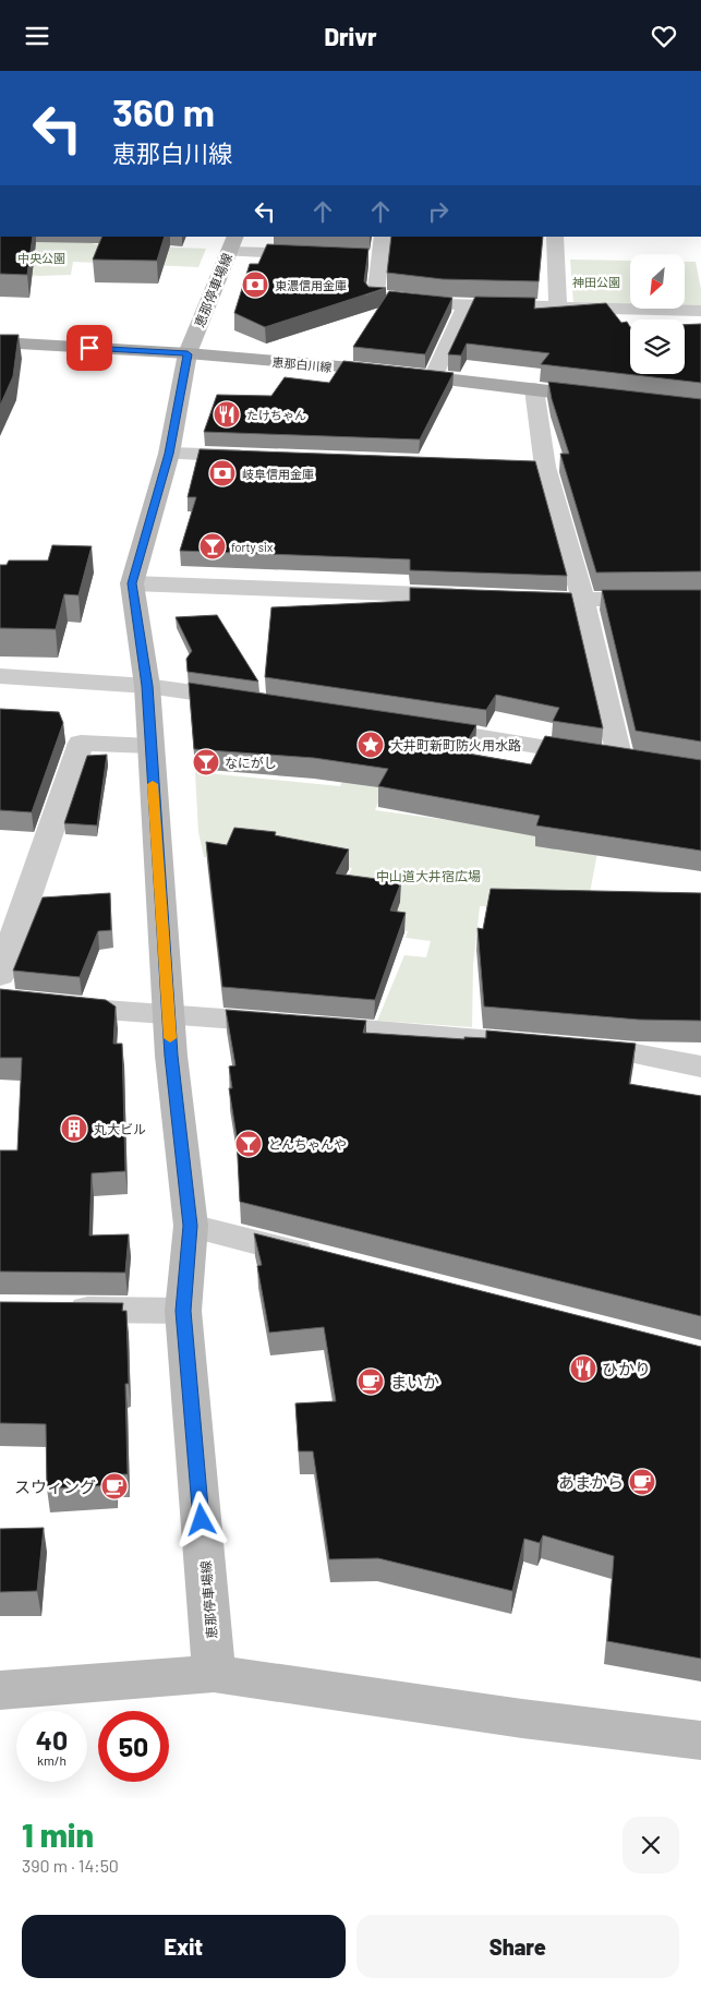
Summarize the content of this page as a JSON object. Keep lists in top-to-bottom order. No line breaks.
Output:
{"streets":{"main road":["恵那停車場線","恵那白川線"]},"crossings":[["恵那停車場線","恵那白川線"]],"parks":["中央公園","神田公園","中山道大井宿広場"],"places":{"bank":["東濃信用金庫","岐阜信用金庫"],"restaurant":["たけちゃん","ひかり"],"bar":["forty six","なにがし","とんちゃんや"],"place":["大井町新町防火用水路"],"building":["丸大ビル"],"cafe":["まいか","あまから","スウィング"]},"north":"bottom left","page":{"header":"Drivr","turn":["360 m","恵那白川線"],"speed":"40 km/h","limit":"50","heading":["1 min","390 m · 14:50"],"buttons":["Exit","Share"]}}
